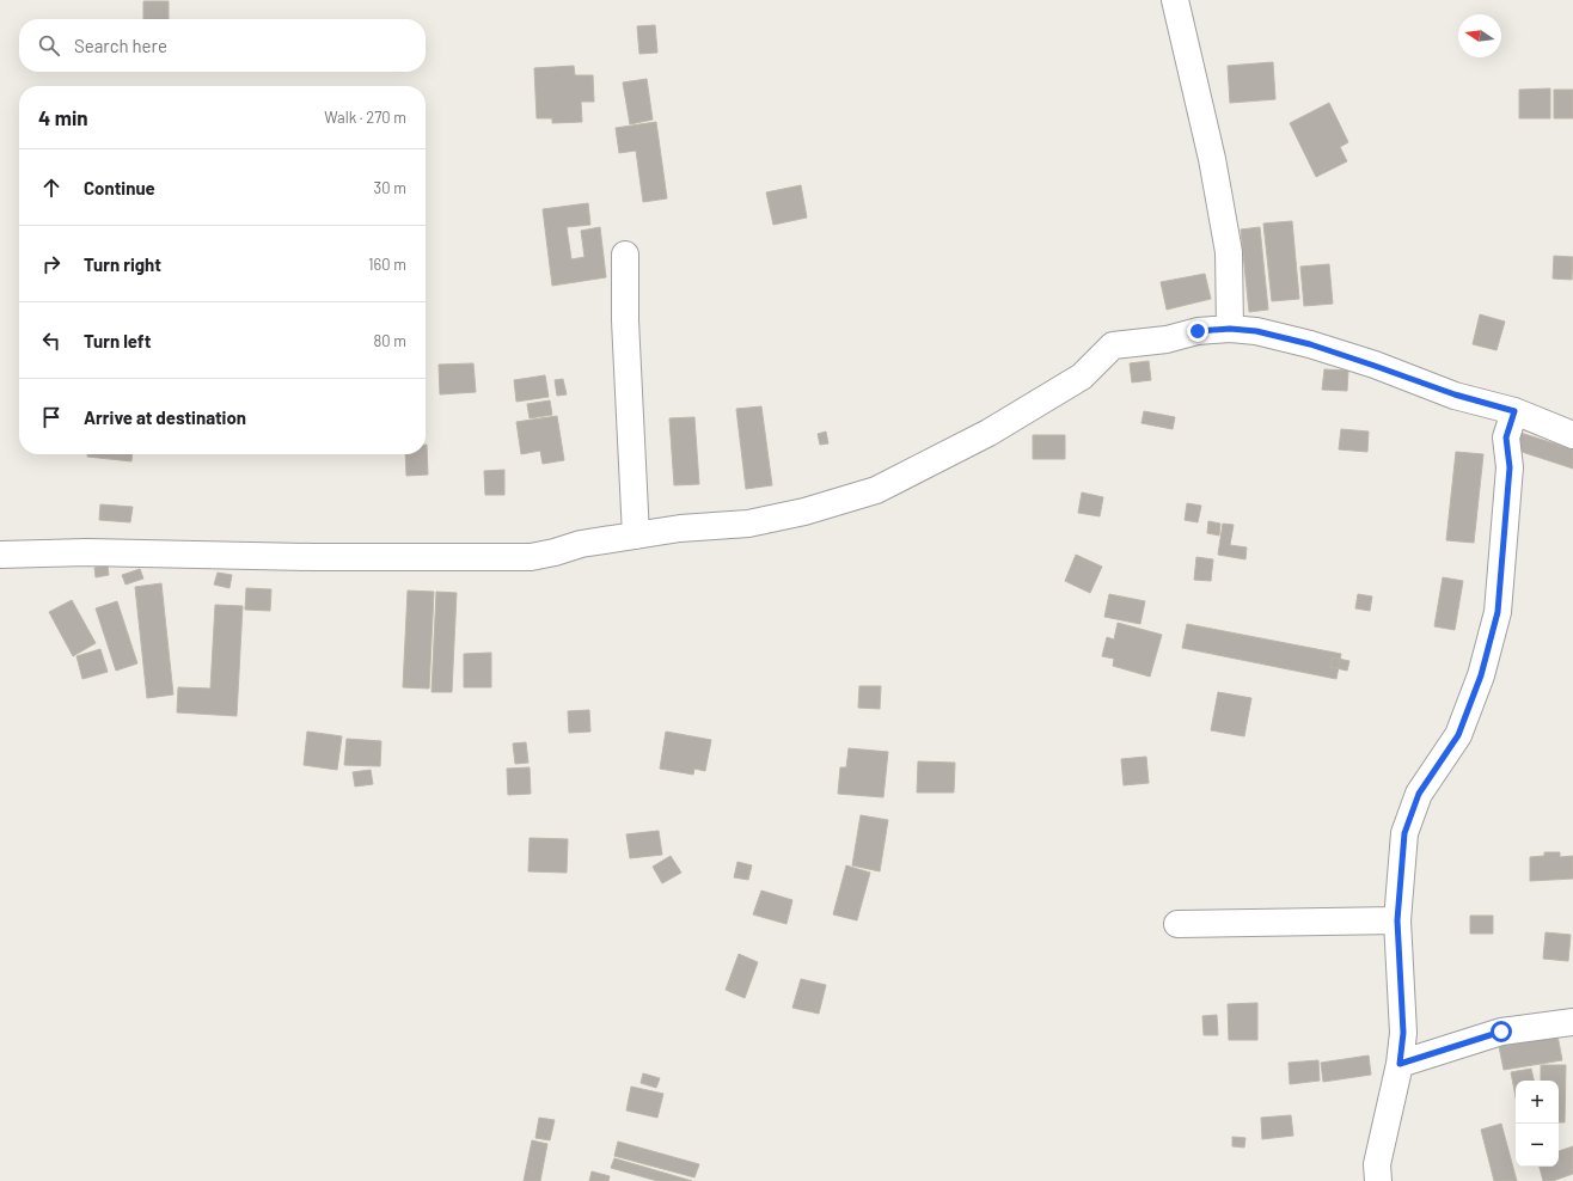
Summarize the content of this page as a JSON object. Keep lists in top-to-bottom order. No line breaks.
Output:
{"north":"left","page":{"search":"Search here","heading":["4 min","Walk · 270 m"],"list":[["Continue","30 m"],["Turn right","160 m"],["Turn left","80 m"],"Arrive at destination"],"map_buttons":["+","−"]}}
